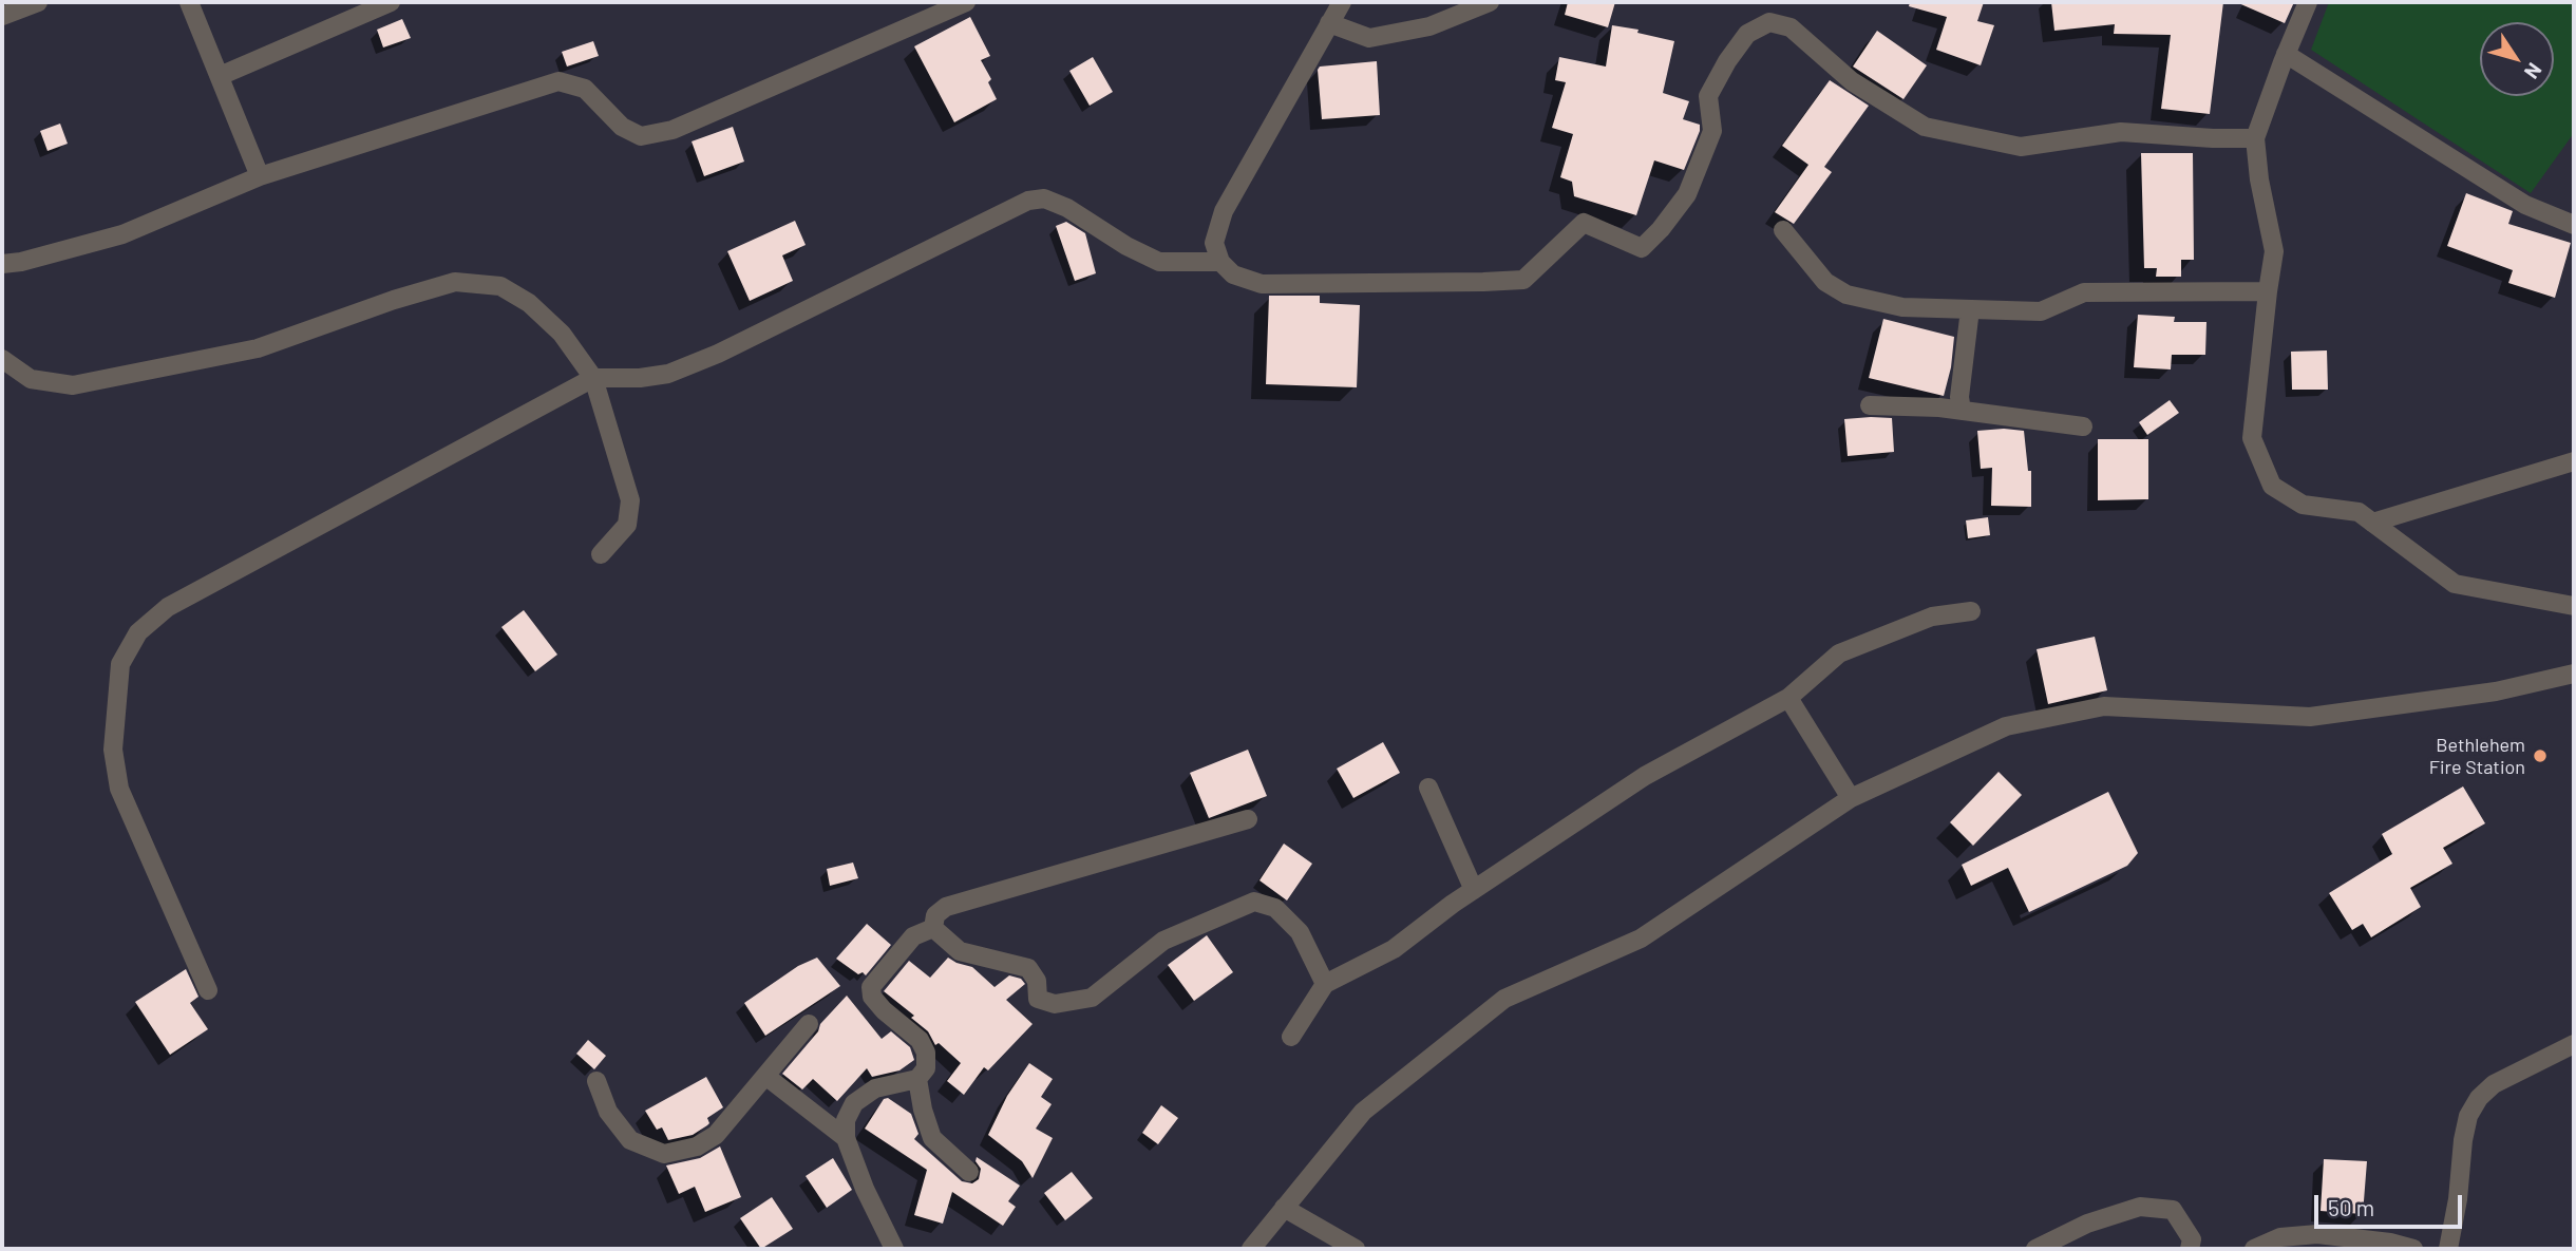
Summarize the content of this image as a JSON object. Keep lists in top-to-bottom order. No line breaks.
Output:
{"places":["Bethlehem Fire Station"],"scale_bar":"50 m","north":"bottom right"}
